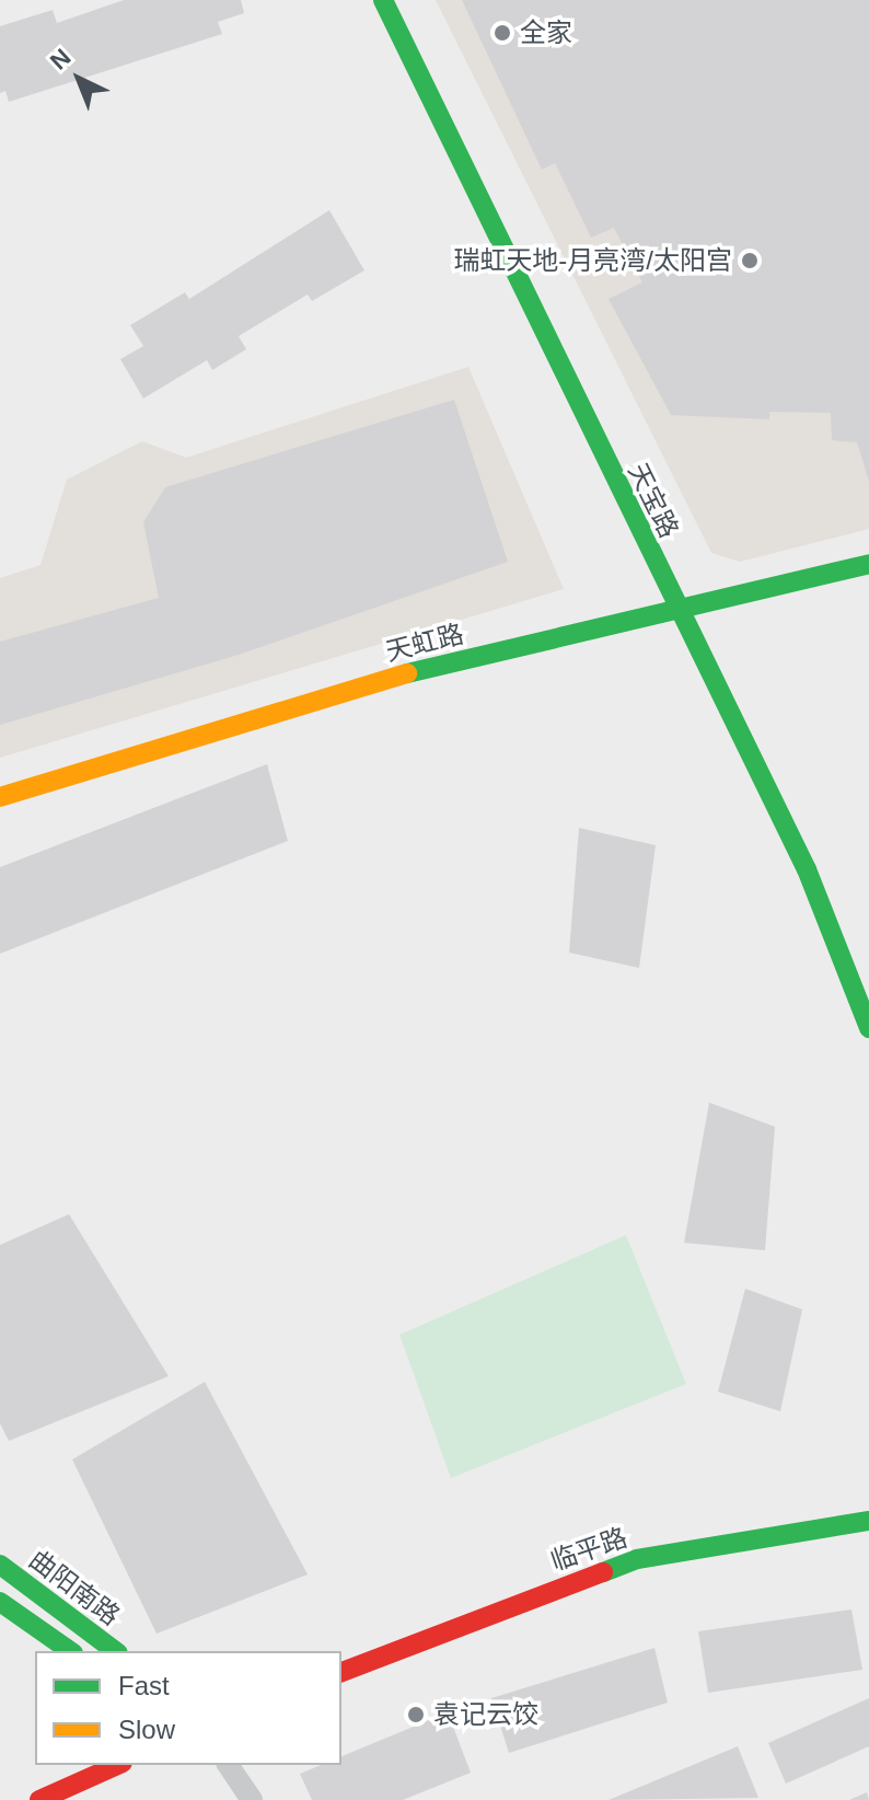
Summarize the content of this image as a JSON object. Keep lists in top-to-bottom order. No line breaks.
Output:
{"streets":{"street":["天宝路","天虹路","临平路","曲阳南路"]},"crossings":[["天宝路","天虹路"]],"places":["全家","瑞虹天地-月亮湾/太阳宫","袁记云饺"],"legend":["Fast","Slow"],"north":"top left"}
